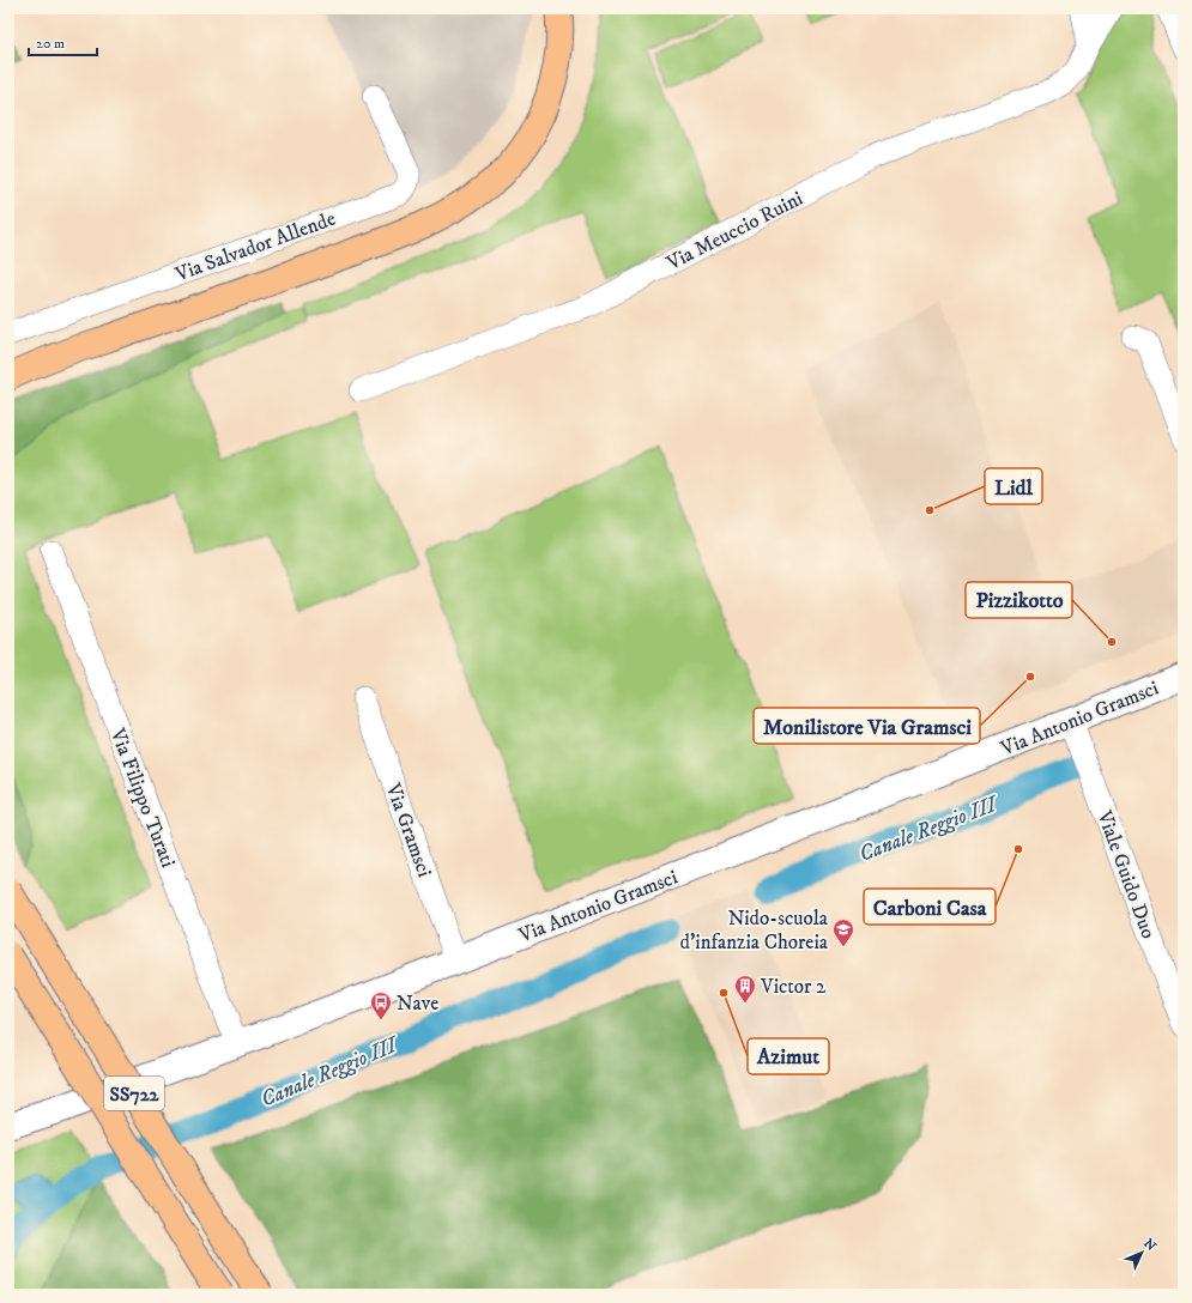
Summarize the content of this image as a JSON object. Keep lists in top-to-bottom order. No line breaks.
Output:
{"streets":{"highway":["SS722"],"street":["Via Meuccio Ruini","Via Salvador Allende","Via Antonio Gramsci","Via Filippo Turati","Via Gramsci","Viale Guido Duo"]},"crossings":[["Via Antonio Gramsci","Via Filippo Turati"],["Via Antonio Gramsci","Via Gramsci"],["Via Antonio Gramsci","Viale Guido Duo"]],"water":["Canale Reggio III"],"places":{"other":["Lidl","Pizzikotto","Monilistore Via Gramsci","Carboni Casa","Azimut"],"school or university":["Nido-scuola d'infanzia Choreia"],"building":["Victor 2"],"bus stop":["Nave"]},"scale_bar":"20 m","north":"top right"}
